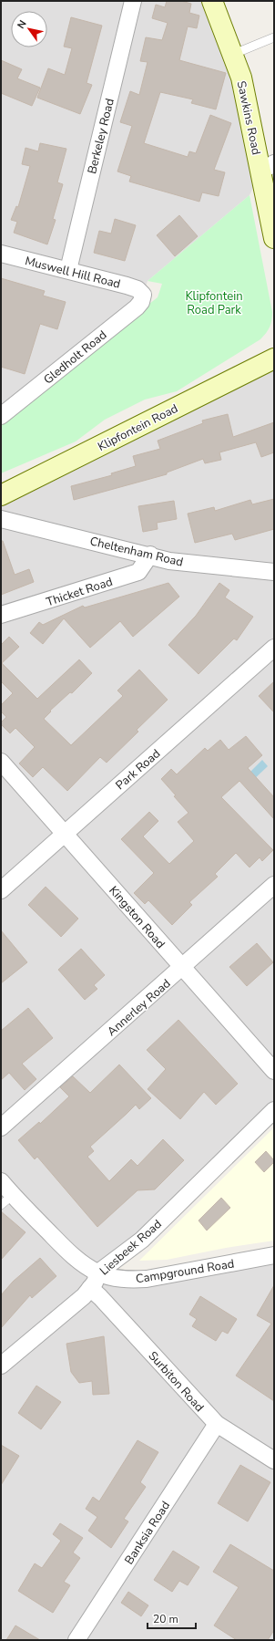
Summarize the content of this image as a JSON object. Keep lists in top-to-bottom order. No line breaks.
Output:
{"streets":{"main road":["Sawkins Road","Klipfontein Road"],"street":["Berkeley Road","Muswell Hill Road","Gledholt Road","Cheltenham Road","Thicket Road","Park Road","Kingston Road","Annerley Road","Liesbeek Road","Campground Road","Surbiton Road","Banksia Road"]},"crossings":[["Berkeley Road","Muswell Hill Road"],["Muswell Hill Road","Gledholt Road"],["Cheltenham Road","Thicket Road"],["Park Road","Kingston Road"],["Kingston Road","Annerley Road"],["Liesbeek Road","Campground Road"],["Liesbeek Road","Surbiton Road"],["Surbiton Road","Banksia Road"]],"parks":["Klipfontein Road Park"],"scale_bar":"20 m","north":"top left"}
